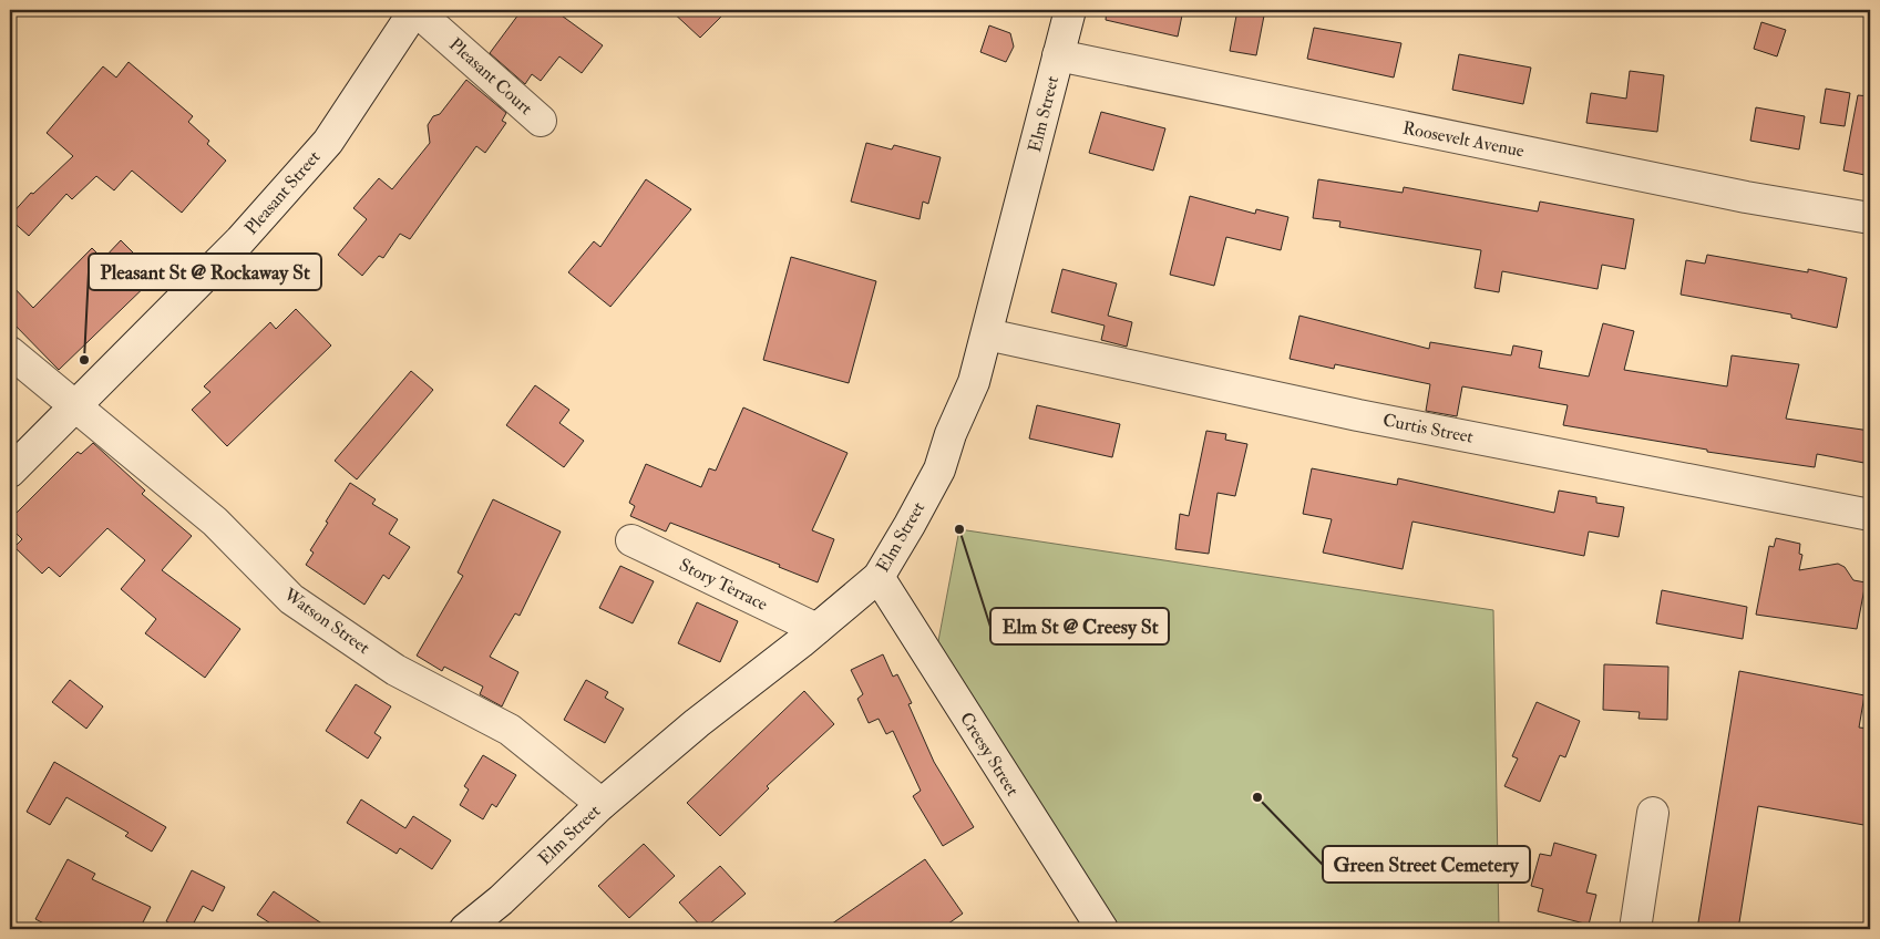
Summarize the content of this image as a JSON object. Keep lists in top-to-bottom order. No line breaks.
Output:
{"streets":{"street":["Pleasant Court","Elm Street","Roosevelt Avenue","Pleasant Street","Curtis Street","Story Terrace","Watson Street","Creesy Street"]},"crossings":[["Pleasant Court","Pleasant Street"],["Elm Street","Roosevelt Avenue"],["Elm Street","Curtis Street"],["Elm Street","Story Terrace"],["Elm Street","Watson Street"],["Elm Street","Creesy Street"],["Pleasant Street","Watson Street"]],"places":["Pleasant St @ Rockaway St","Elm St @ Creesy St","Green Street Cemetery"]}
